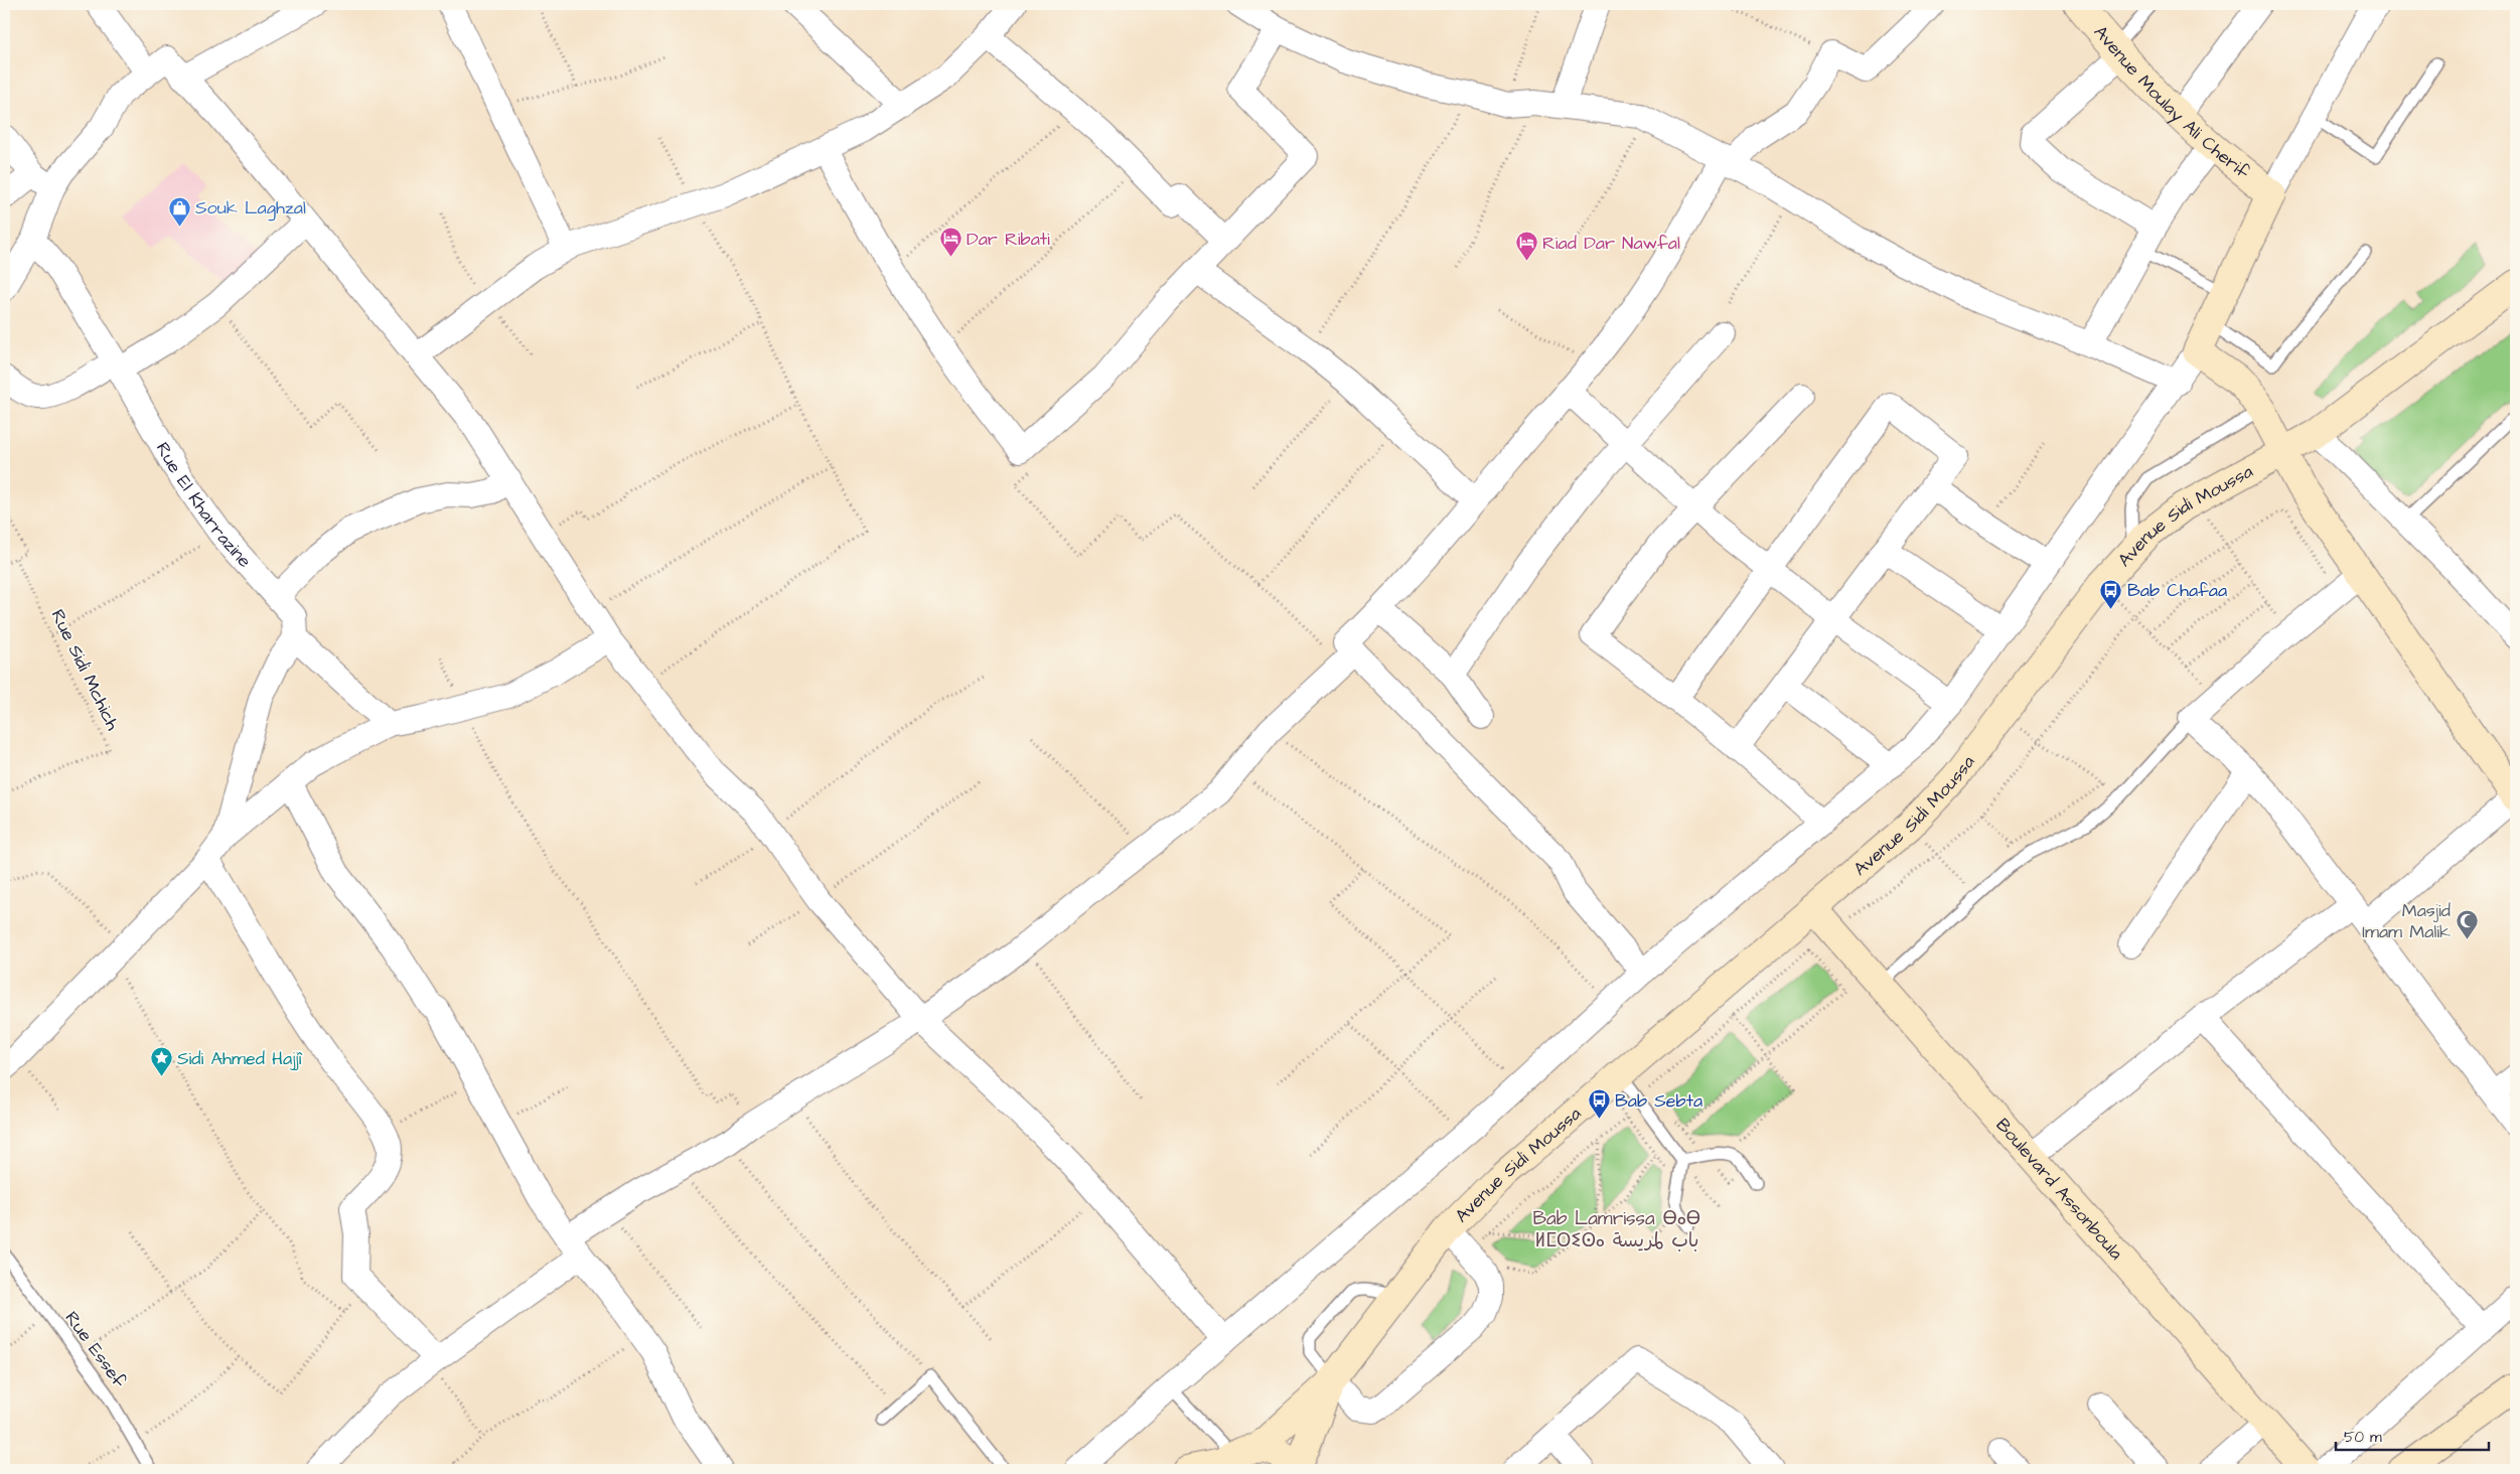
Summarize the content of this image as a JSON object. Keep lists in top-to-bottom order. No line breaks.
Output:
{"streets":{"street":["Avenue Moulay Ali Cherif","Rue El Kharrazine","Avenue Sidi Moussa","Boulevard Assonboula"],"lane":["Rue Essef"],"path":["Rue Sidi Mchich"]},"crossings":[["Avenue Sidi Moussa","Boulevard Assonboula"]],"districts":["Bab Lamrissa ⴱⴰⴱ ⵍⵎⵔⵉⵙⴰ باب لمريسة"],"places":{"shop":["Souk Laghzal"],"hotel":["Dar Ribati","Riad Dar Nawfal"],"bus stop":["Bab Chafaa","Bab Sebta"],"mosque":["Masjid Imam Malik"],"place":["Sidi Ahmed Hajjî"]},"scale_bar":"50 m"}
